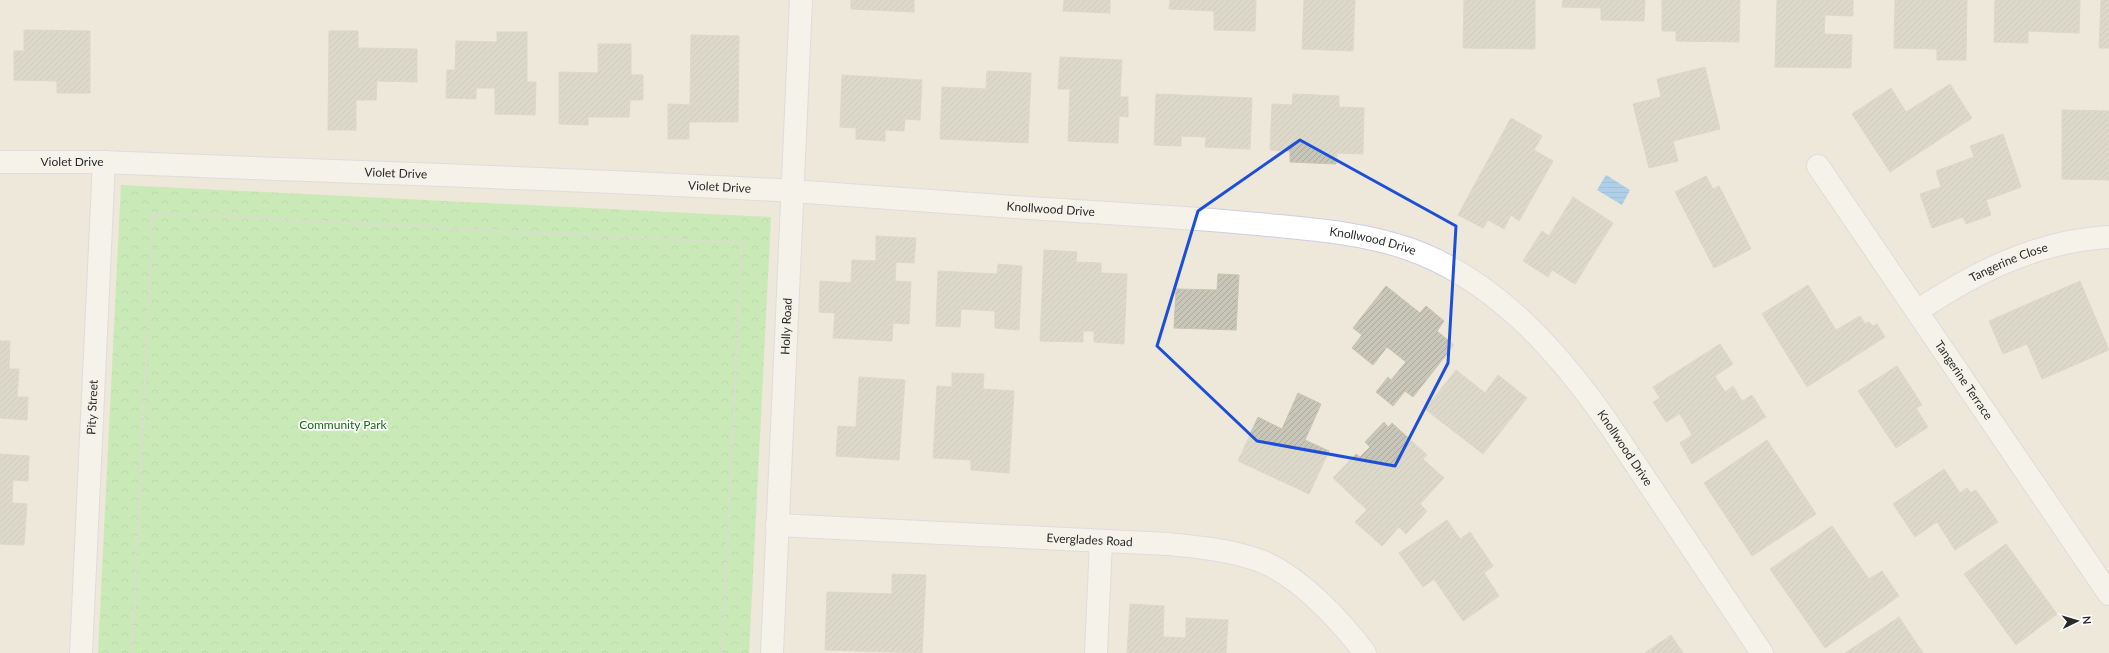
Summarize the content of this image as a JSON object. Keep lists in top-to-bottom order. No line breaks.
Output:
{"streets":{"street":["Violet Drive","Knollwood Drive","Tangerine Close","Holly Road","Tangerine Terrace","Pity Street","Everglades Road"]},"crossings":[["Violet Drive","Knollwood Drive"],["Violet Drive","Holly Road"],["Violet Drive","Pity Street"],["Knollwood Drive","Holly Road"],["Tangerine Close","Tangerine Terrace"],["Holly Road","Everglades Road"]],"parks":["Community Park"],"north":"right"}
